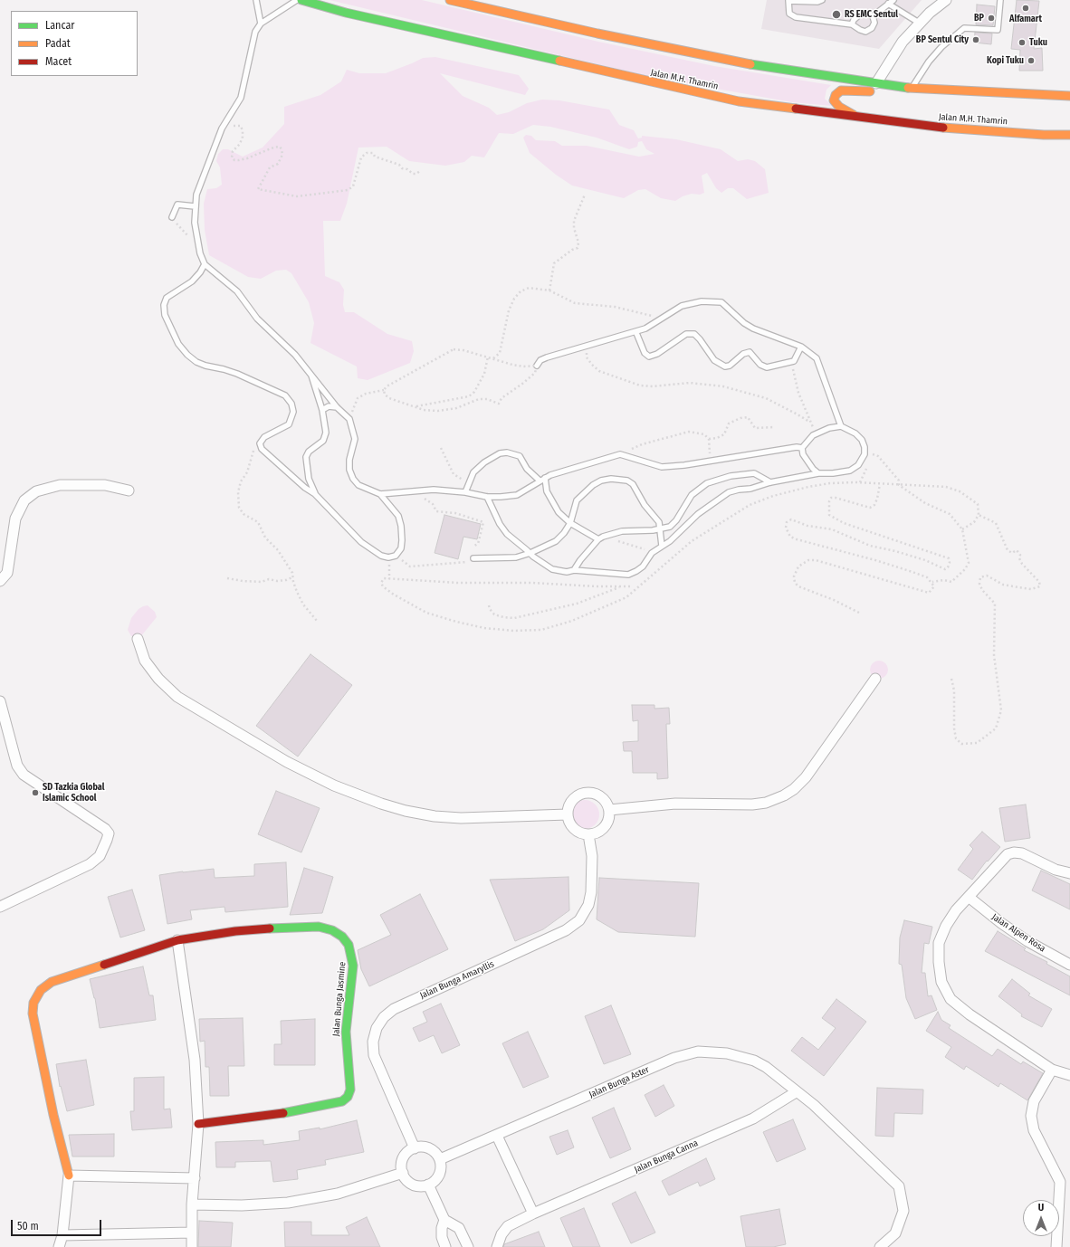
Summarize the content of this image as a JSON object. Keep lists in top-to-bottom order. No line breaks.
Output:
{"streets":{"main road":["Jalan M.H. Thamrin","Jalan Bunga Jasmine"],"street":["Jalan Alpen Rosa","Jalan Bunga Amaryllis","Jalan Bunga Aster","Jalan Bunga Canna"]},"crossings":[["Jalan Bunga Amaryllis","Jalan Bunga Aster"],["Jalan Bunga Aster","Jalan Bunga Canna"]],"places":["Alfamart","RS EMC Sentul","BP","BP Sentul City","Tuku","Kopi Tuku","SD Tazkia Global Islamic School"],"legend":["Lancar","Padat","Macet"],"scale_bar":"50 m","north":"top"}
